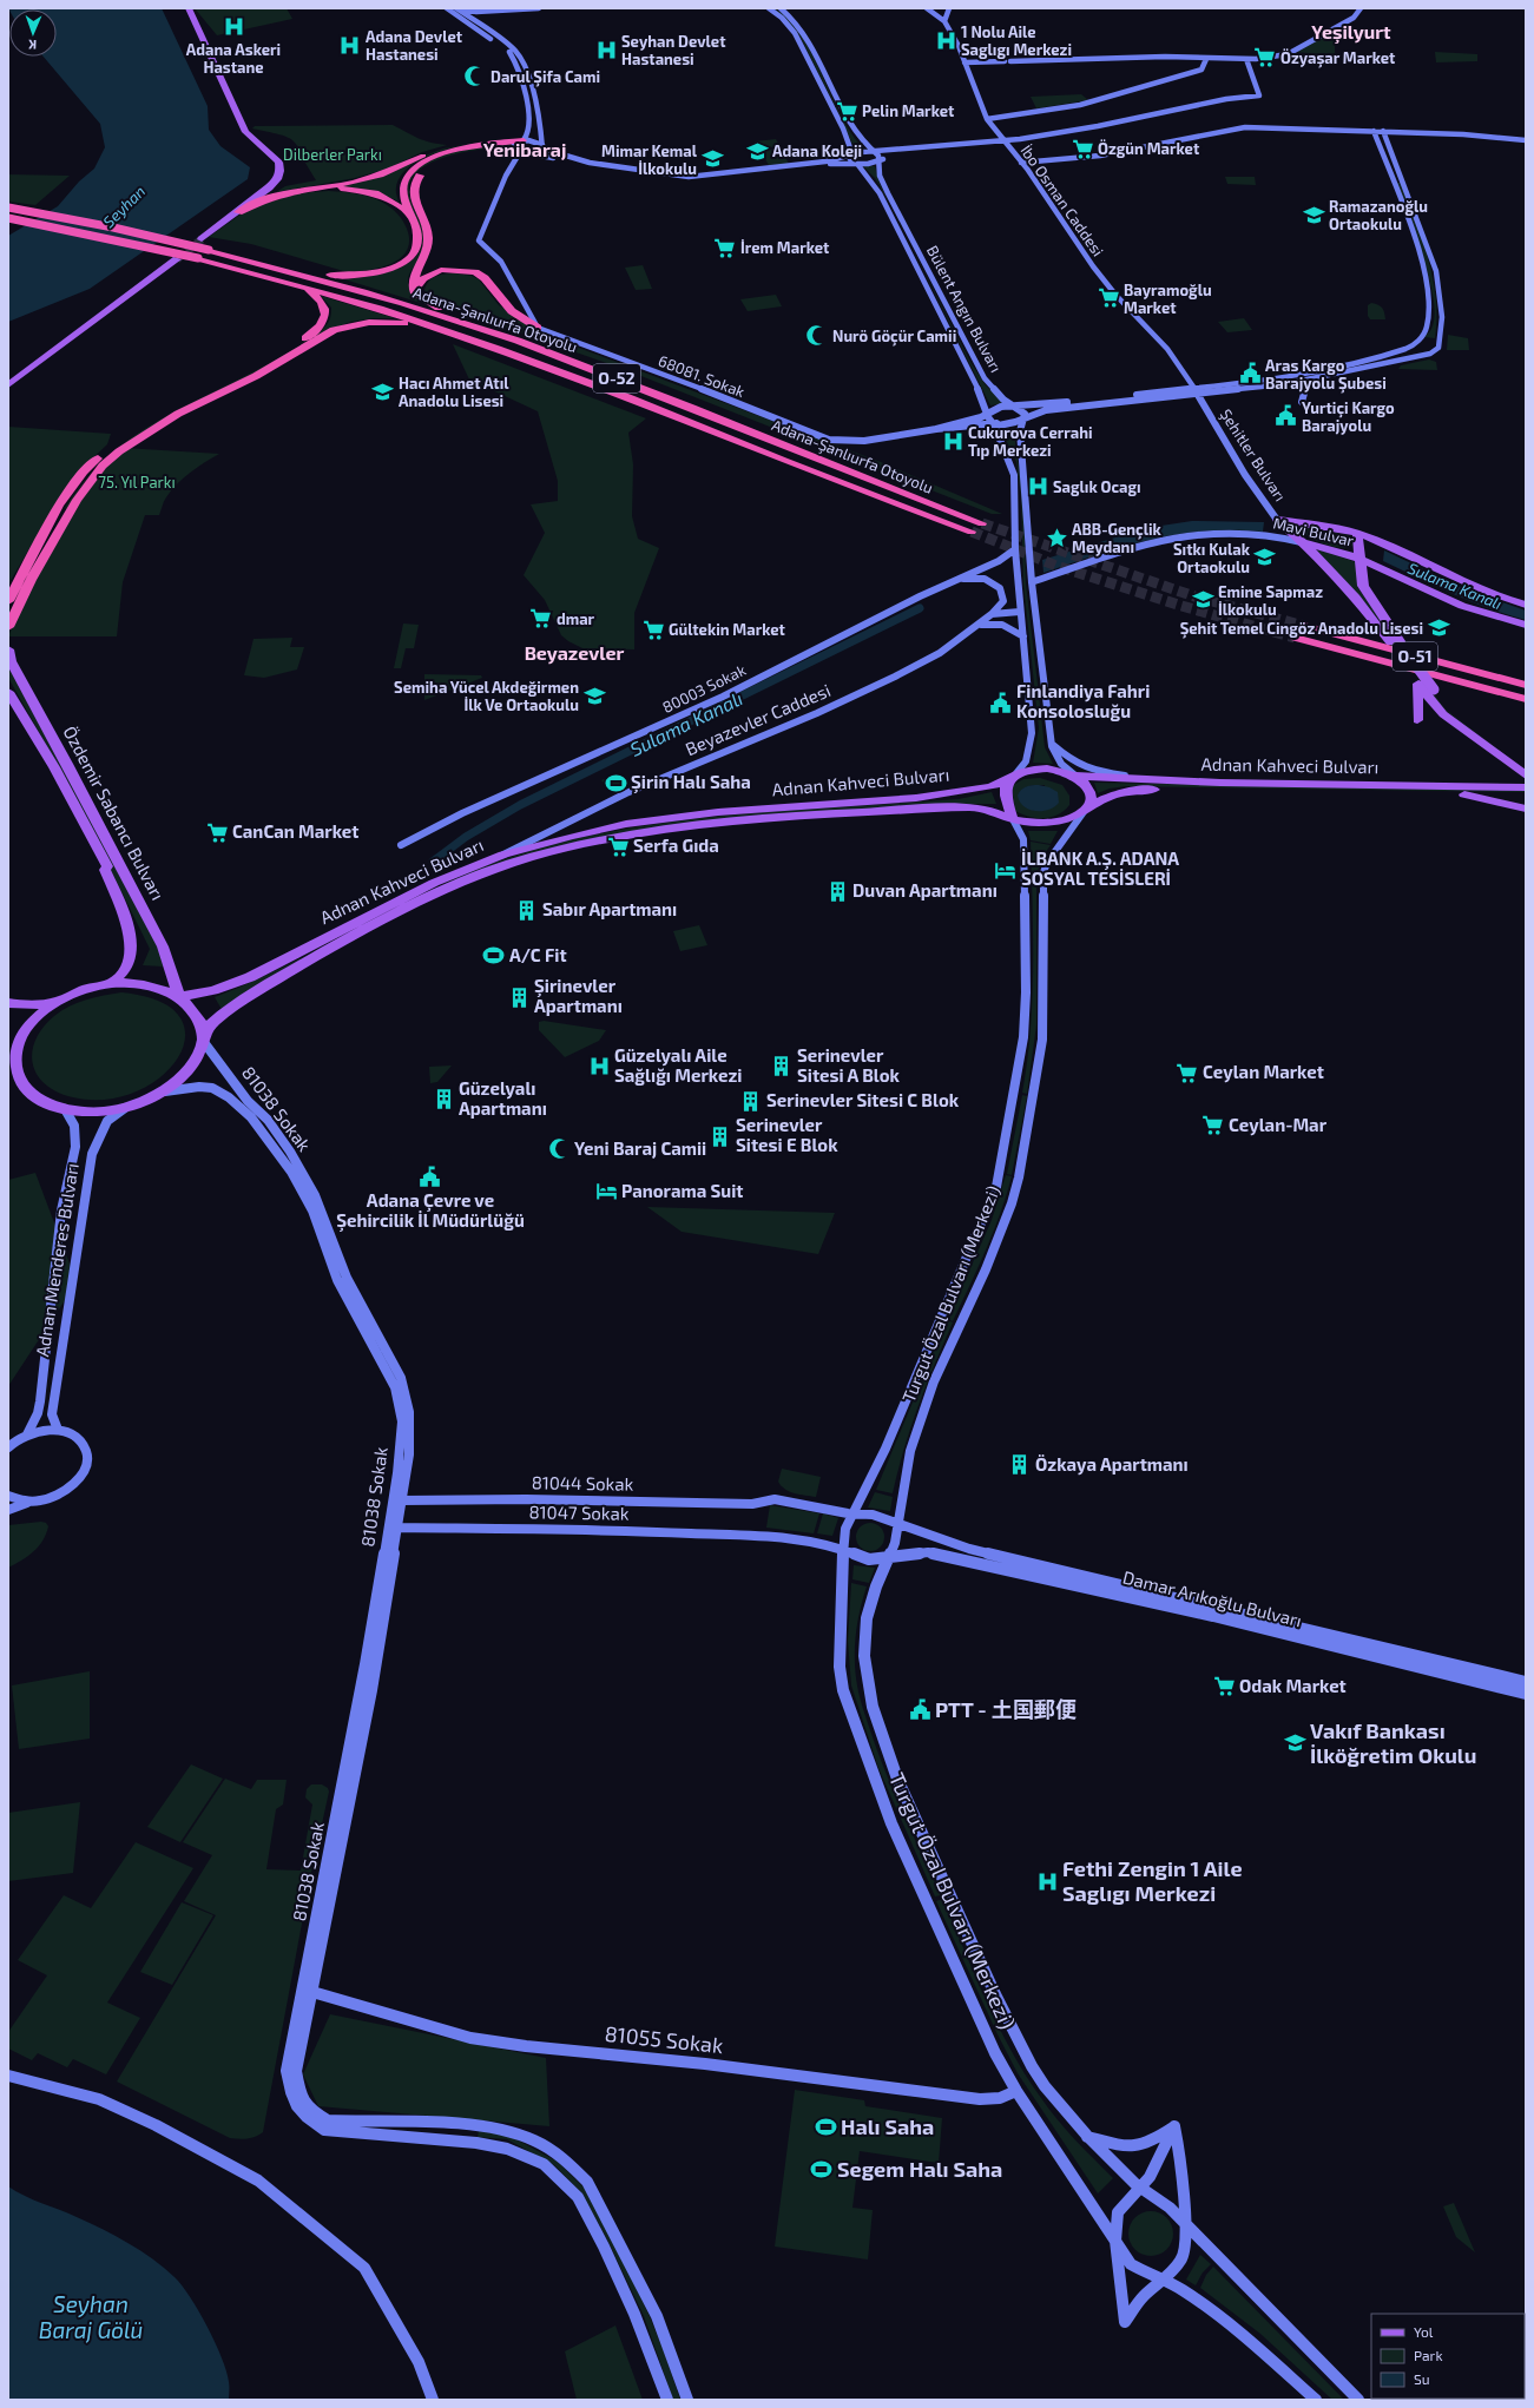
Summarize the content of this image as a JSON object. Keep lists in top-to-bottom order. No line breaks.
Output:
{"streets":{"highway":["Adana-Şanlıurfa Otoyolu","O-52","O-51"],"main road":["İbo Osman Caddesi","Bülent Angın Bulvarı","68081. Sokak","Şehitler Bulvarı","Mavi Bulvar","80003 Sokak","Beyazevler Caddesi","Adnan Kahveci Bulvarı","Özdemir Sabancı Bulvarı","81038 Sokak","Adnan Menderes Bulvarı","Turgut Özal Bulvarı (Merkezi)","81044 Sokak","81047 Sokak","Damar Arıkoğlu Bulvarı","81055 Sokak"]},"crossings":[["İbo Osman Caddesi","Şehitler Bulvarı"],["Bülent Angın Bulvarı","80003 Sokak"],["Bülent Angın Bulvarı","Adnan Kahveci Bulvarı"],["Bülent Angın Bulvarı","Turgut Özal Bulvarı (Merkezi)"],["Şehitler Bulvarı","Mavi Bulvar"],["80003 Sokak","Beyazevler Caddesi"],["Beyazevler Caddesi","Adnan Kahveci Bulvarı"],["Adnan Kahveci Bulvarı","Özdemir Sabancı Bulvarı"],["Adnan Kahveci Bulvarı","81038 Sokak"],["Adnan Kahveci Bulvarı","Adnan Menderes Bulvarı"],["Adnan Kahveci Bulvarı","Turgut Özal Bulvarı (Merkezi)"],["Özdemir Sabancı Bulvarı","81038 Sokak"],["Özdemir Sabancı Bulvarı","Adnan Menderes Bulvarı"],["81038 Sokak","Adnan Menderes Bulvarı"],["81038 Sokak","81044 Sokak"],["81038 Sokak","81047 Sokak"],["81038 Sokak","81055 Sokak"],["Turgut Özal Bulvarı (Merkezi)","81044 Sokak"],["Turgut Özal Bulvarı (Merkezi)","81047 Sokak"],["Turgut Özal Bulvarı (Merkezi)","Damar Arıkoğlu Bulvarı"],["Turgut Özal Bulvarı (Merkezi)","81055 Sokak"],["81044 Sokak","81047 Sokak"],["81044 Sokak","Damar Arıkoğlu Bulvarı"],["81047 Sokak","Damar Arıkoğlu Bulvarı"]],"districts":["Yeşilyurt","Yenibaraj","Beyazevler"],"water":["Seyhan","Sulama Kanalı","Seyhan Baraj Gölü"],"parks":["Dilberler Parkı","75. Yıl Parkı"],"places":{"hospital":["Adana Askeri Hastane","1 Nolu Aile Saglıgı Merkezi","Adana Devlet Hastanesi","Seyhan Devlet Hastanesi","Cukurova Cerrahi Tıp Merkezi","Saglık Ocagı","Güzelyalı Aile Sağlığı Merkezi","Fethi Zengin 1 Aile Saglıgı Merkezi"],"supermarket":["Özyaşar Market","Pelin Market","Özgün Market","İrem Market","Bayramoğlu Market","dmar","Gültekin Market","CanCan Market","Serfa Gıda","Ceylan Market","Ceylan-Mar","Odak Market"],"mosque":["Darul Şifa Cami","Nurö Göçür Camii","Yeni Baraj Camii"],"school or university":["Adana Koleji","Mimar Kemal İlkokulu","Ramazanoğlu Ortaokulu","Hacı Ahmet Atıl Anadolu Lisesi","Sıtkı Kulak Ortaokulu","Emine Sapmaz İlkokulu","Şehit Temel Cingöz Anadolu Lisesi","Semiha Yücel Akdeğirmen İlk Ve Ortaokulu","Vakıf Bankası İlköğretim Okulu"],"public building":["Aras Kargo Barajyolu Şubesi","Yurtiçi Kargo Barajyolu","Finlandiya Fahri Konsolosluğu","Adana Çevre ve Şehircilik İl Müdürlüğü","PTT - 土国郵便"],"place":["ABB-Gençlik Meydanı"],"sports":["Şirin Halı Saha","A/C Fit","Halı Saha","Segem Halı Saha"],"hotel":["İLBANK A.Ş. ADANA SOSYAL TESİSLERİ","Panorama Suit"],"building":["Duvan Apartmanı","Sabır Apartmanı","Şirinevler Apartmanı","Serinevler Sitesi A Blok","Güzelyalı Apartmanı","Serinevler Sitesi C Blok","Serinevler Sitesi E Blok","Özkaya Apartmanı"]},"legend":["Yol","Park","Su"],"north":"bottom"}
